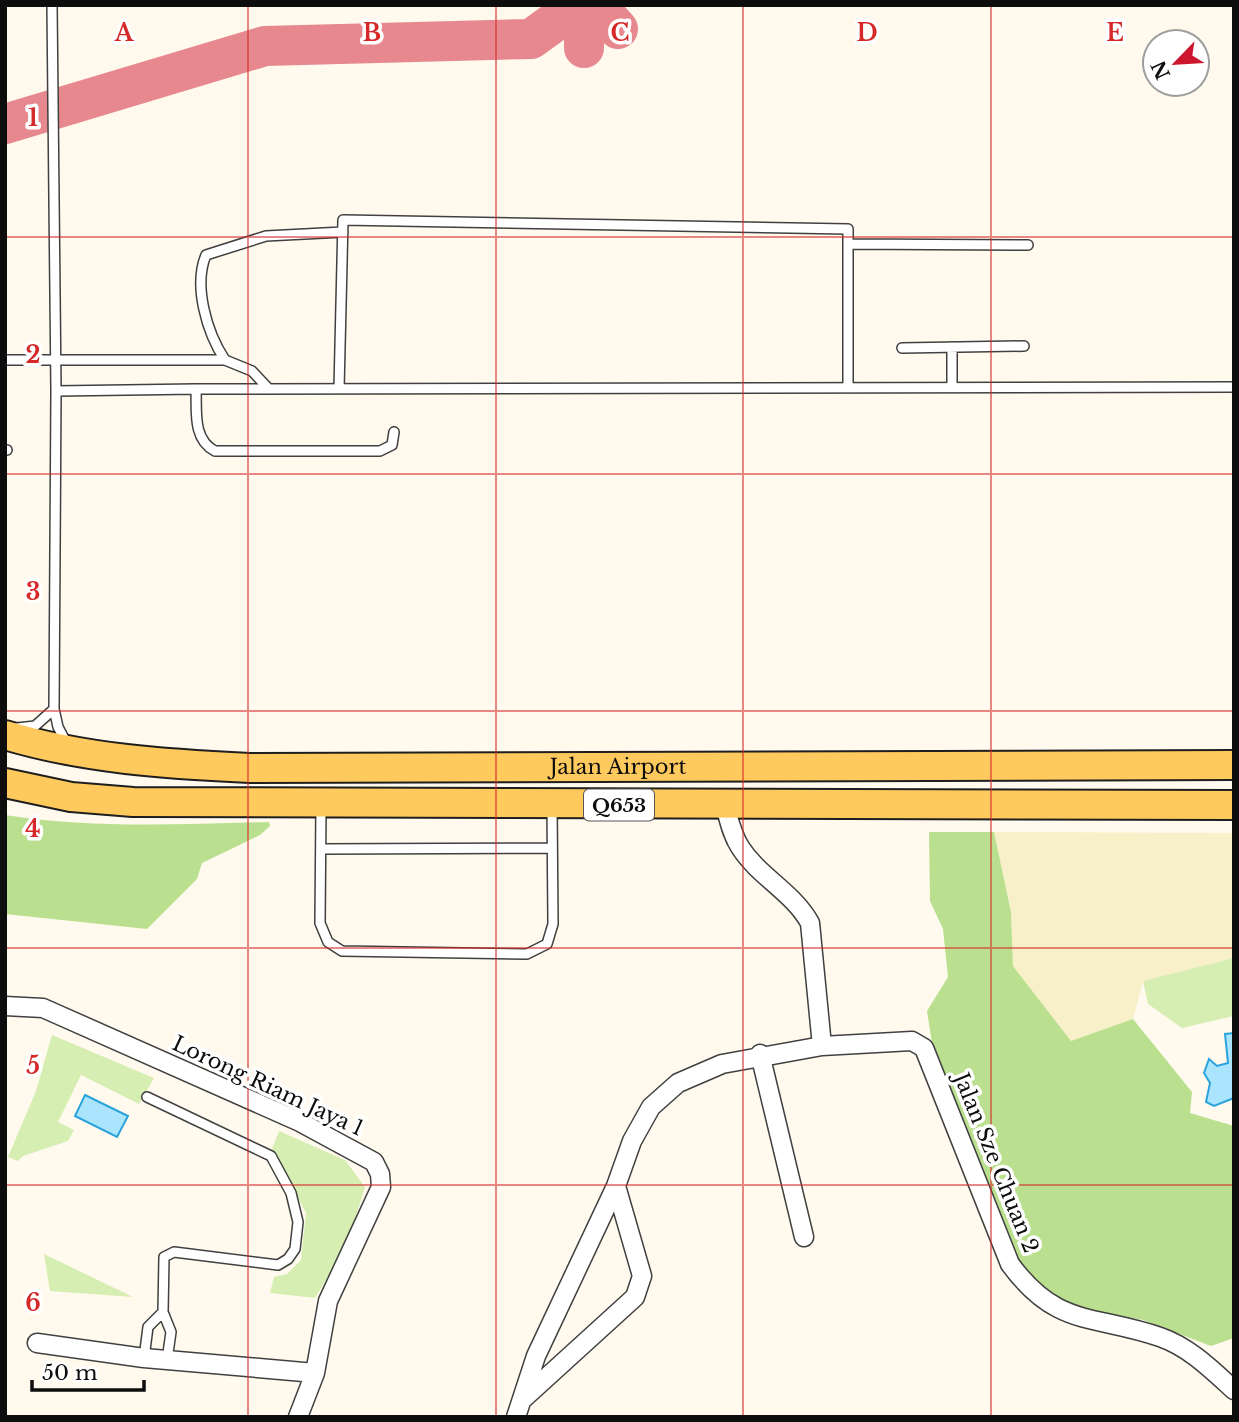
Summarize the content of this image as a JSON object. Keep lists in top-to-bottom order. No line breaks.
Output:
{"streets":{"main road":["Jalan Airport","Q653"],"street":["Lorong Riam Jaya 1","Jalan Sze Chuan 2"]},"scale_bar":"50 m","north":"bottom left","grid":{"columns":["A","B","C","D","E"],"rows":["1","2","3","4","5","6"]}}
